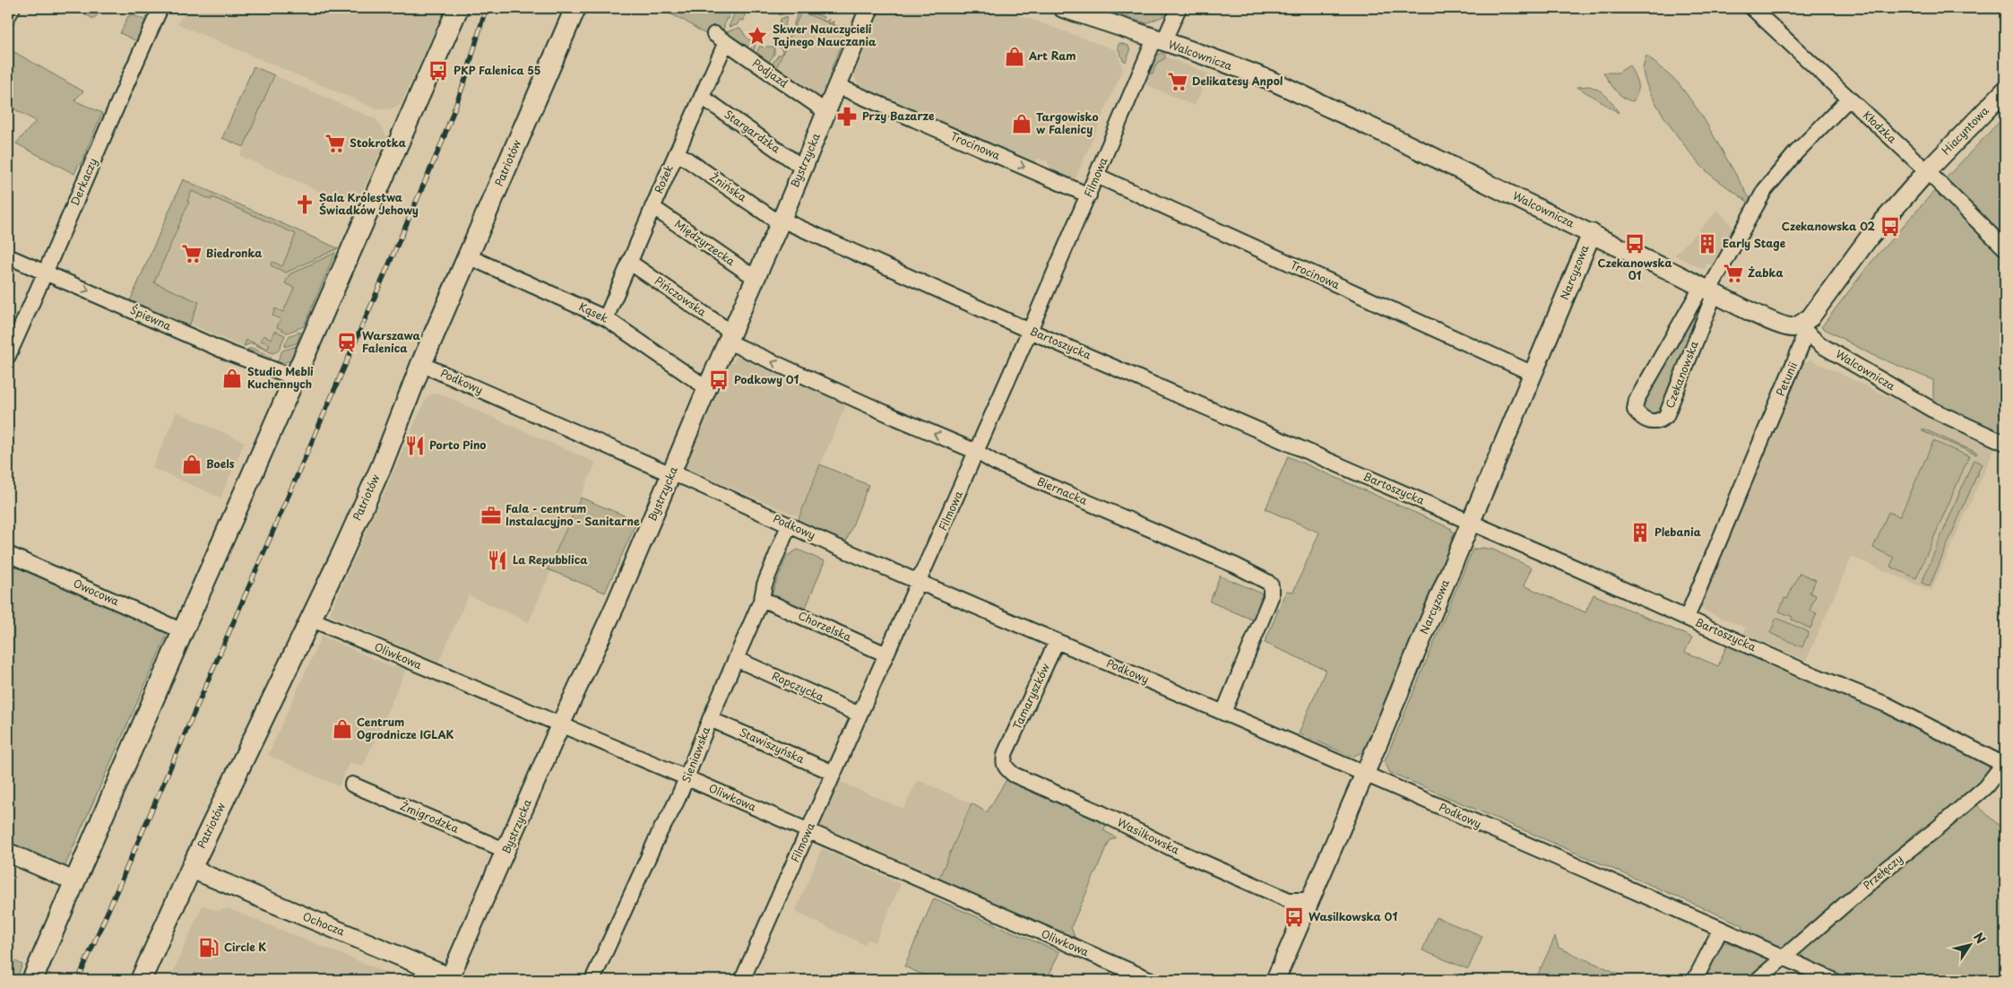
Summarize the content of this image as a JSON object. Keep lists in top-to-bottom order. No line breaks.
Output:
{"streets":{"main road":["Patriotów"],"street":["Walcownicza","Podjazd","Kłodzka","Hiacyntowa","Stargardzka","Trocinowa","Bystrzycka","Filmowa","Rożek","Derkaczy","Żnińska","Międzyrzecka","Narcyzowa","Pińczowska","Kąsek","Śpiewna","Bartoszycka","Czekanowska","Petunii","Podkowy","Biernacka","Owocowa","Chorzelska","Oliwkowa","Ropczycka","Tamaryszków","Stawiszyńska","Sieniawska","Żmigrodzka","Wasilkowska","Przełęczy","Ochocza"]},"crossings":[["Walcownicza","Filmowa"],["Walcownicza","Narcyzowa"],["Walcownicza","Czekanowska"],["Walcownicza","Petunii"],["Podjazd","Bystrzycka"],["Podjazd","Rożek"],["Kłodzka","Hiacyntowa"],["Kłodzka","Czekanowska"],["Stargardzka","Bystrzycka"],["Stargardzka","Rożek"],["Trocinowa","Bystrzycka"],["Trocinowa","Filmowa"],["Trocinowa","Narcyzowa"],["Bystrzycka","Żnińska"],["Bystrzycka","Międzyrzecka"],["Bystrzycka","Pińczowska"],["Bystrzycka","Kąsek"],["Bystrzycka","Bartoszycka"],["Bystrzycka","Podkowy"],["Bystrzycka","Biernacka"],["Bystrzycka","Oliwkowa"],["Bystrzycka","Żmigrodzka"],["Bystrzycka","Ochocza"],["Patriotów","Kąsek"],["Patriotów","Podkowy"],["Patriotów","Oliwkowa"],["Patriotów","Ochocza"],["Filmowa","Bartoszycka"],["Filmowa","Podkowy"],["Filmowa","Biernacka"],["Filmowa","Chorzelska"],["Filmowa","Oliwkowa"],["Filmowa","Ropczycka"],["Filmowa","Stawiszyńska"],["Rożek","Żnińska"],["Rożek","Międzyrzecka"],["Rożek","Pińczowska"],["Rożek","Kąsek"],["Derkaczy","Śpiewna"],["Żnińska","Bartoszycka"],["Narcyzowa","Bartoszycka"],["Narcyzowa","Podkowy"],["Narcyzowa","Wasilkowska"],["Pińczowska","Biernacka"],["Bartoszycka","Petunii"],["Bartoszycka","Przełęczy"],["Podkowy","Biernacka"],["Podkowy","Tamaryszków"],["Podkowy","Sieniawska"],["Podkowy","Przełęczy"],["Chorzelska","Sieniawska"],["Oliwkowa","Sieniawska"],["Ropczycka","Sieniawska"],["Tamaryszków","Wasilkowska"],["Stawiszyńska","Sieniawska"]],"one_way":["Trocinowa","Śpiewna","Biernacka"],"places":{"place":["Skwer Nauczycieli Tajnego Nauczania"],"shop":["Art Ram","Targowisko w Falenicy","Studio Mebli Kuchennych","Boels","Centrum Ogrodnicze IGLAK"],"bus stop":["PKP Falenica 55","Czekanowska 02","Czekanowska 01","Podkowy 01","Wasilkowska 01"],"supermarket":["Delikatesy Anpol","Stokrotka","Biedronka","Żabka"],"pharmacy":["Przy Bazarze"],"church":["Sala Królestwa Świadków Jehowy"],"building":["Early Stage","Plebania"],"station":["Warszawa Falenica"],"restaurant":["Porto Pino","La Repubblica"],"office":["Fala - centrum Instalacyjno - Sanitarne"],"fuel station":["Circle K"]},"north":"top right"}
